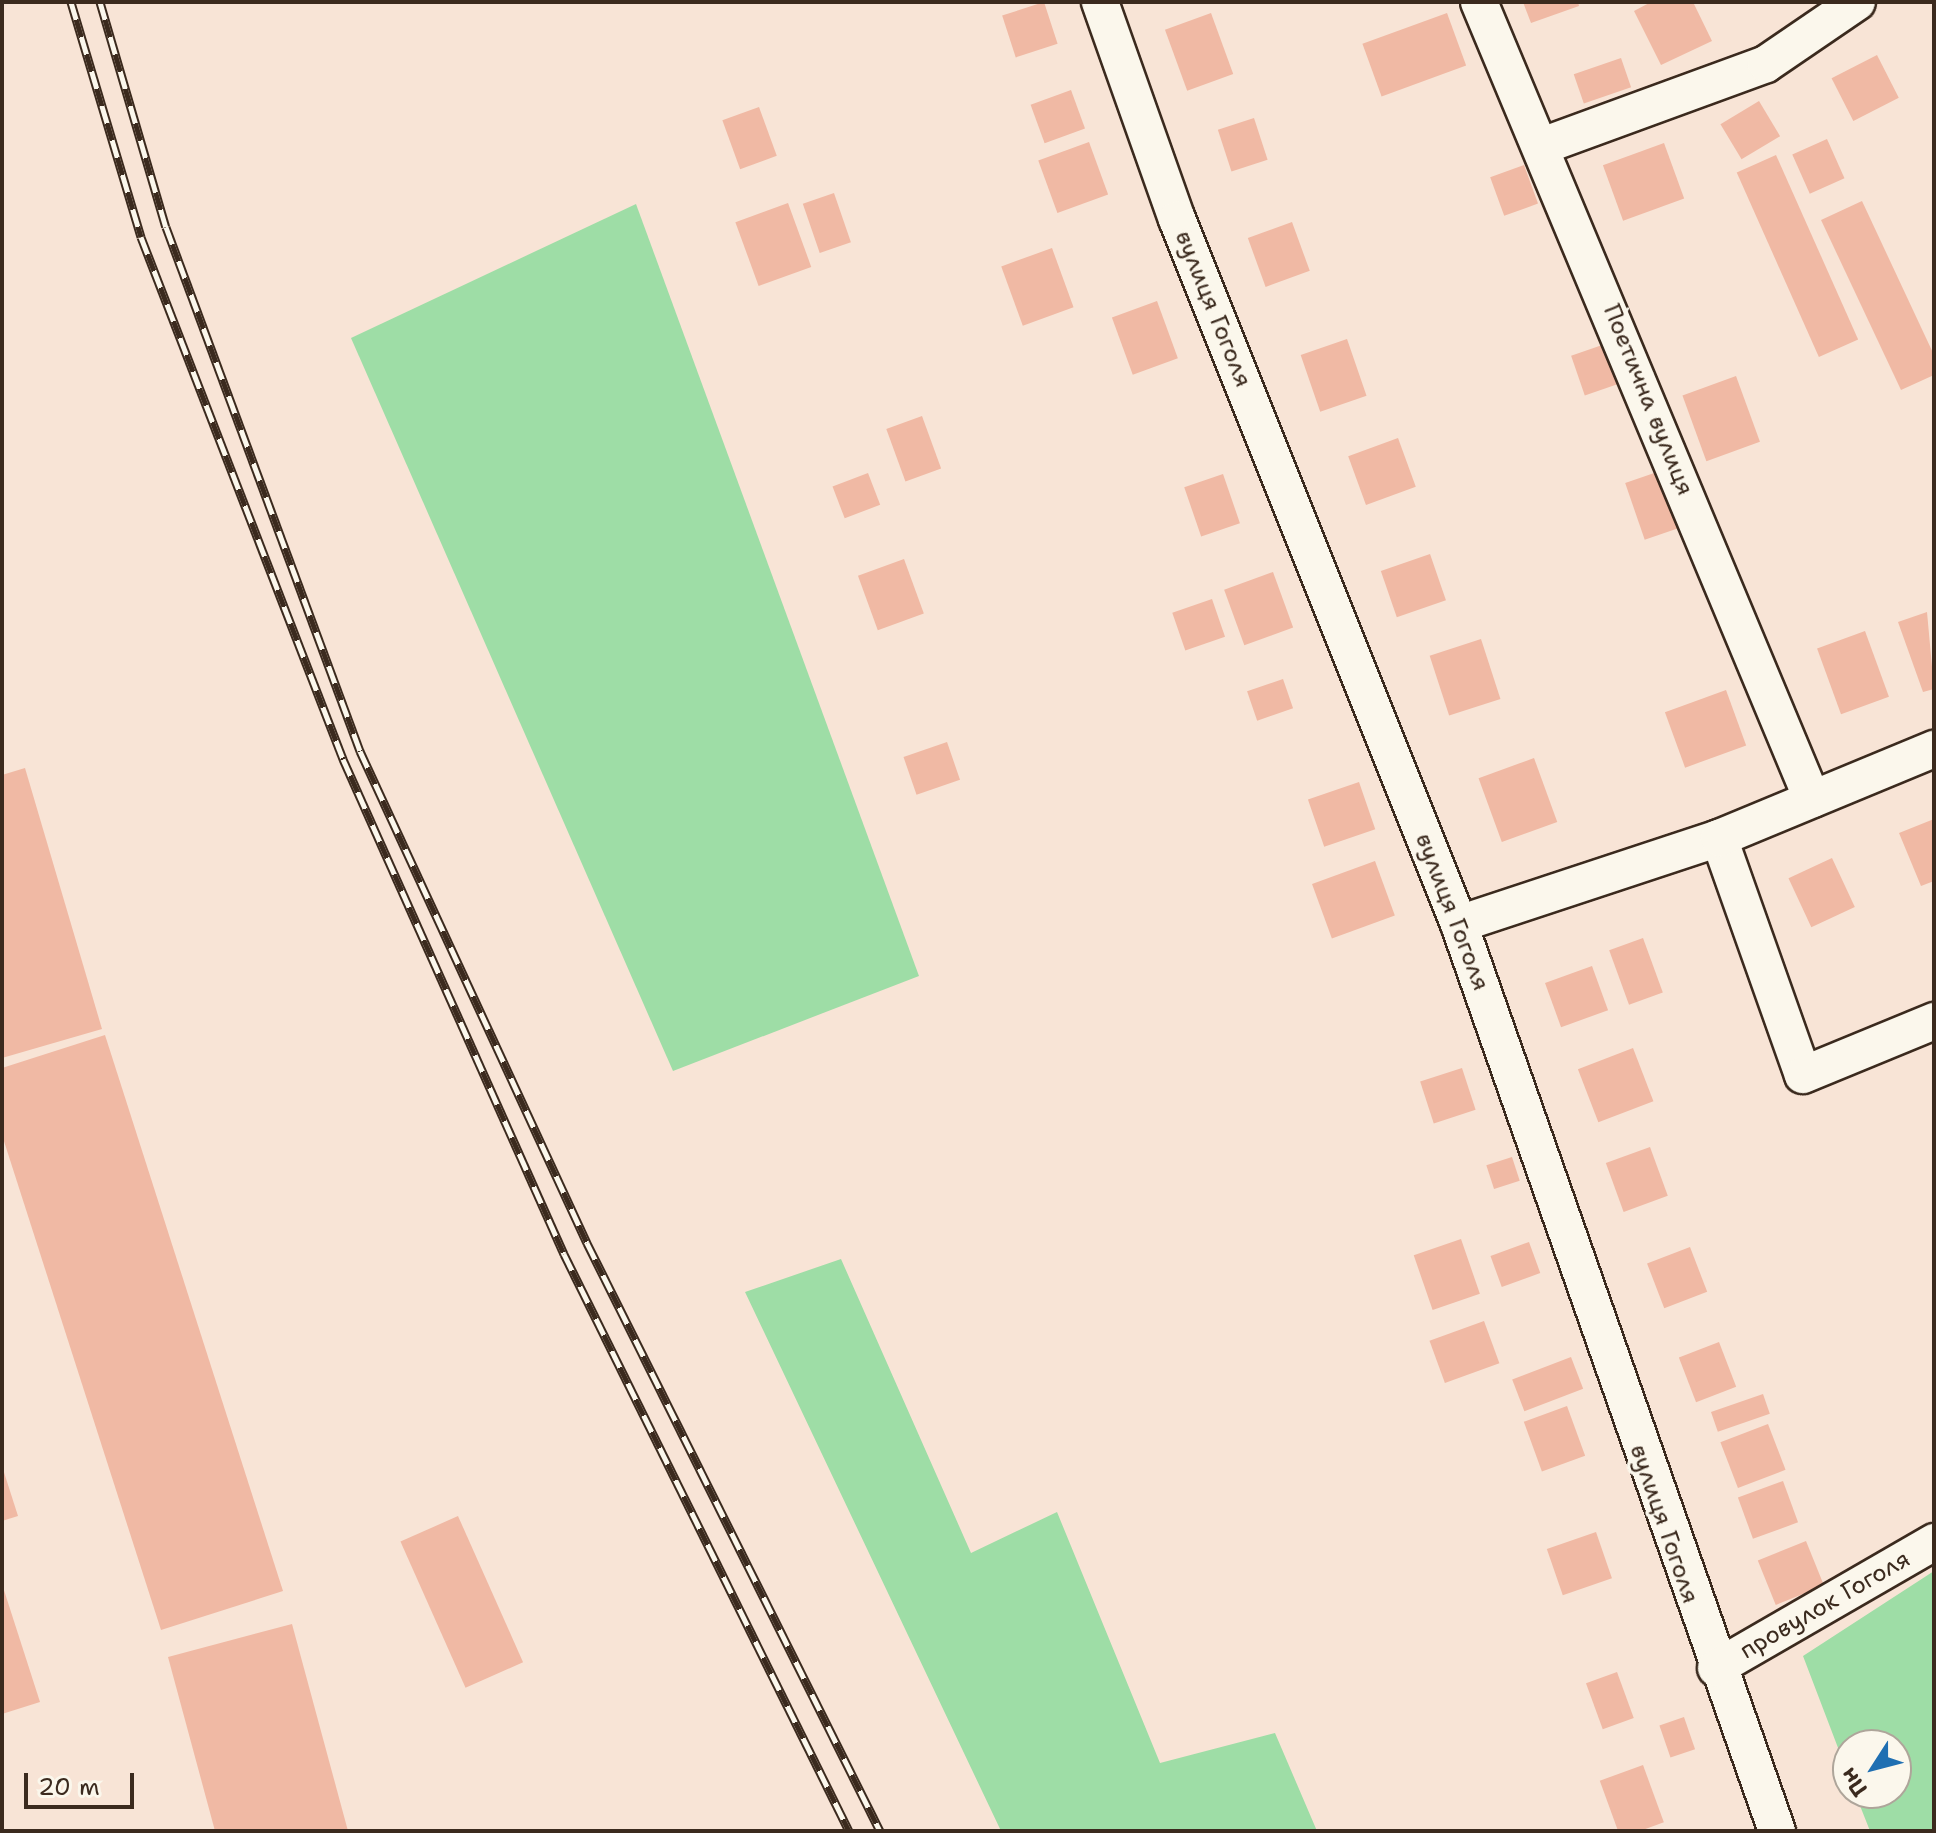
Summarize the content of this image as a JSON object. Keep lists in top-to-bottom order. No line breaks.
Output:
{"streets":{"street":["вулиця Гоголя","Поетична вулиця","провулок Гоголя"]},"crossings":[["вулиця Гоголя","провулок Гоголя"]],"scale_bar":"20 m","north":"bottom left"}
